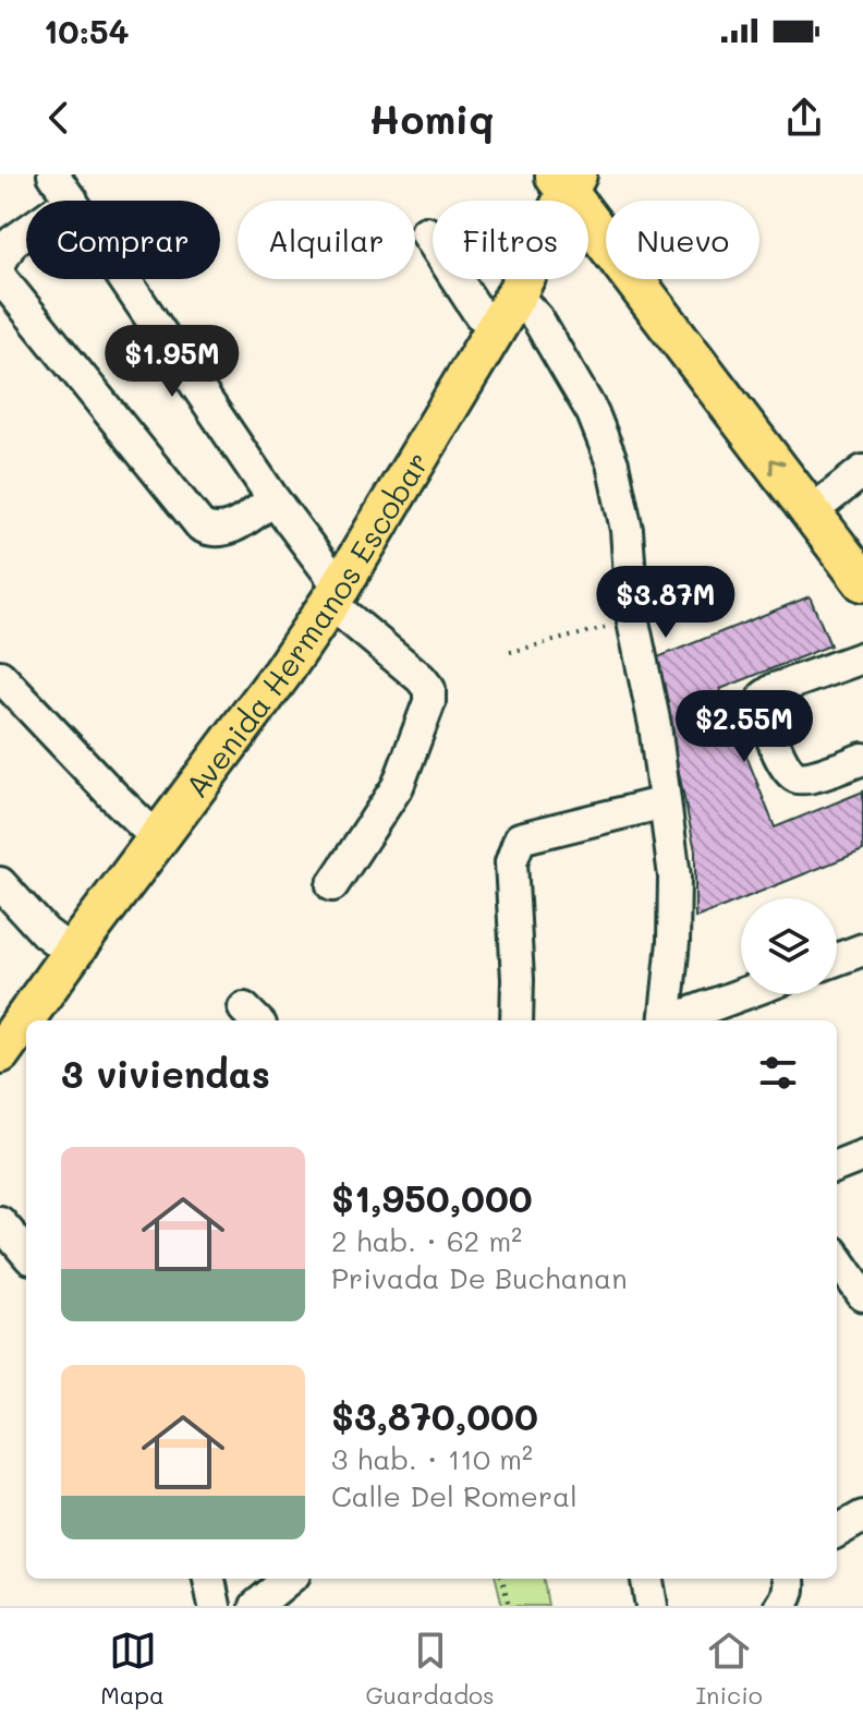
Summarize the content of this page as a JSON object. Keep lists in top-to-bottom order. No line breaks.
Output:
{"streets":{"main road":["Avenida Hermanos Escobar"]},"page":{"status":"10:54","header":"Homiq","chip":["Comprar","Alquilar","Filtros","Nuevo"],"price":["$1.95M","$3.87M","$2.55M"],"heading":"3 viviendas","list":[{"name":"$1,950,000","note":"2 hab. · 62 m² · Privada De Buchanan"},{"name":"$3,870,000","note":"3 hab. · 110 m² · Calle Del Romeral"}],"tabs":["Mapa","Guardados","Inicio"]}}
